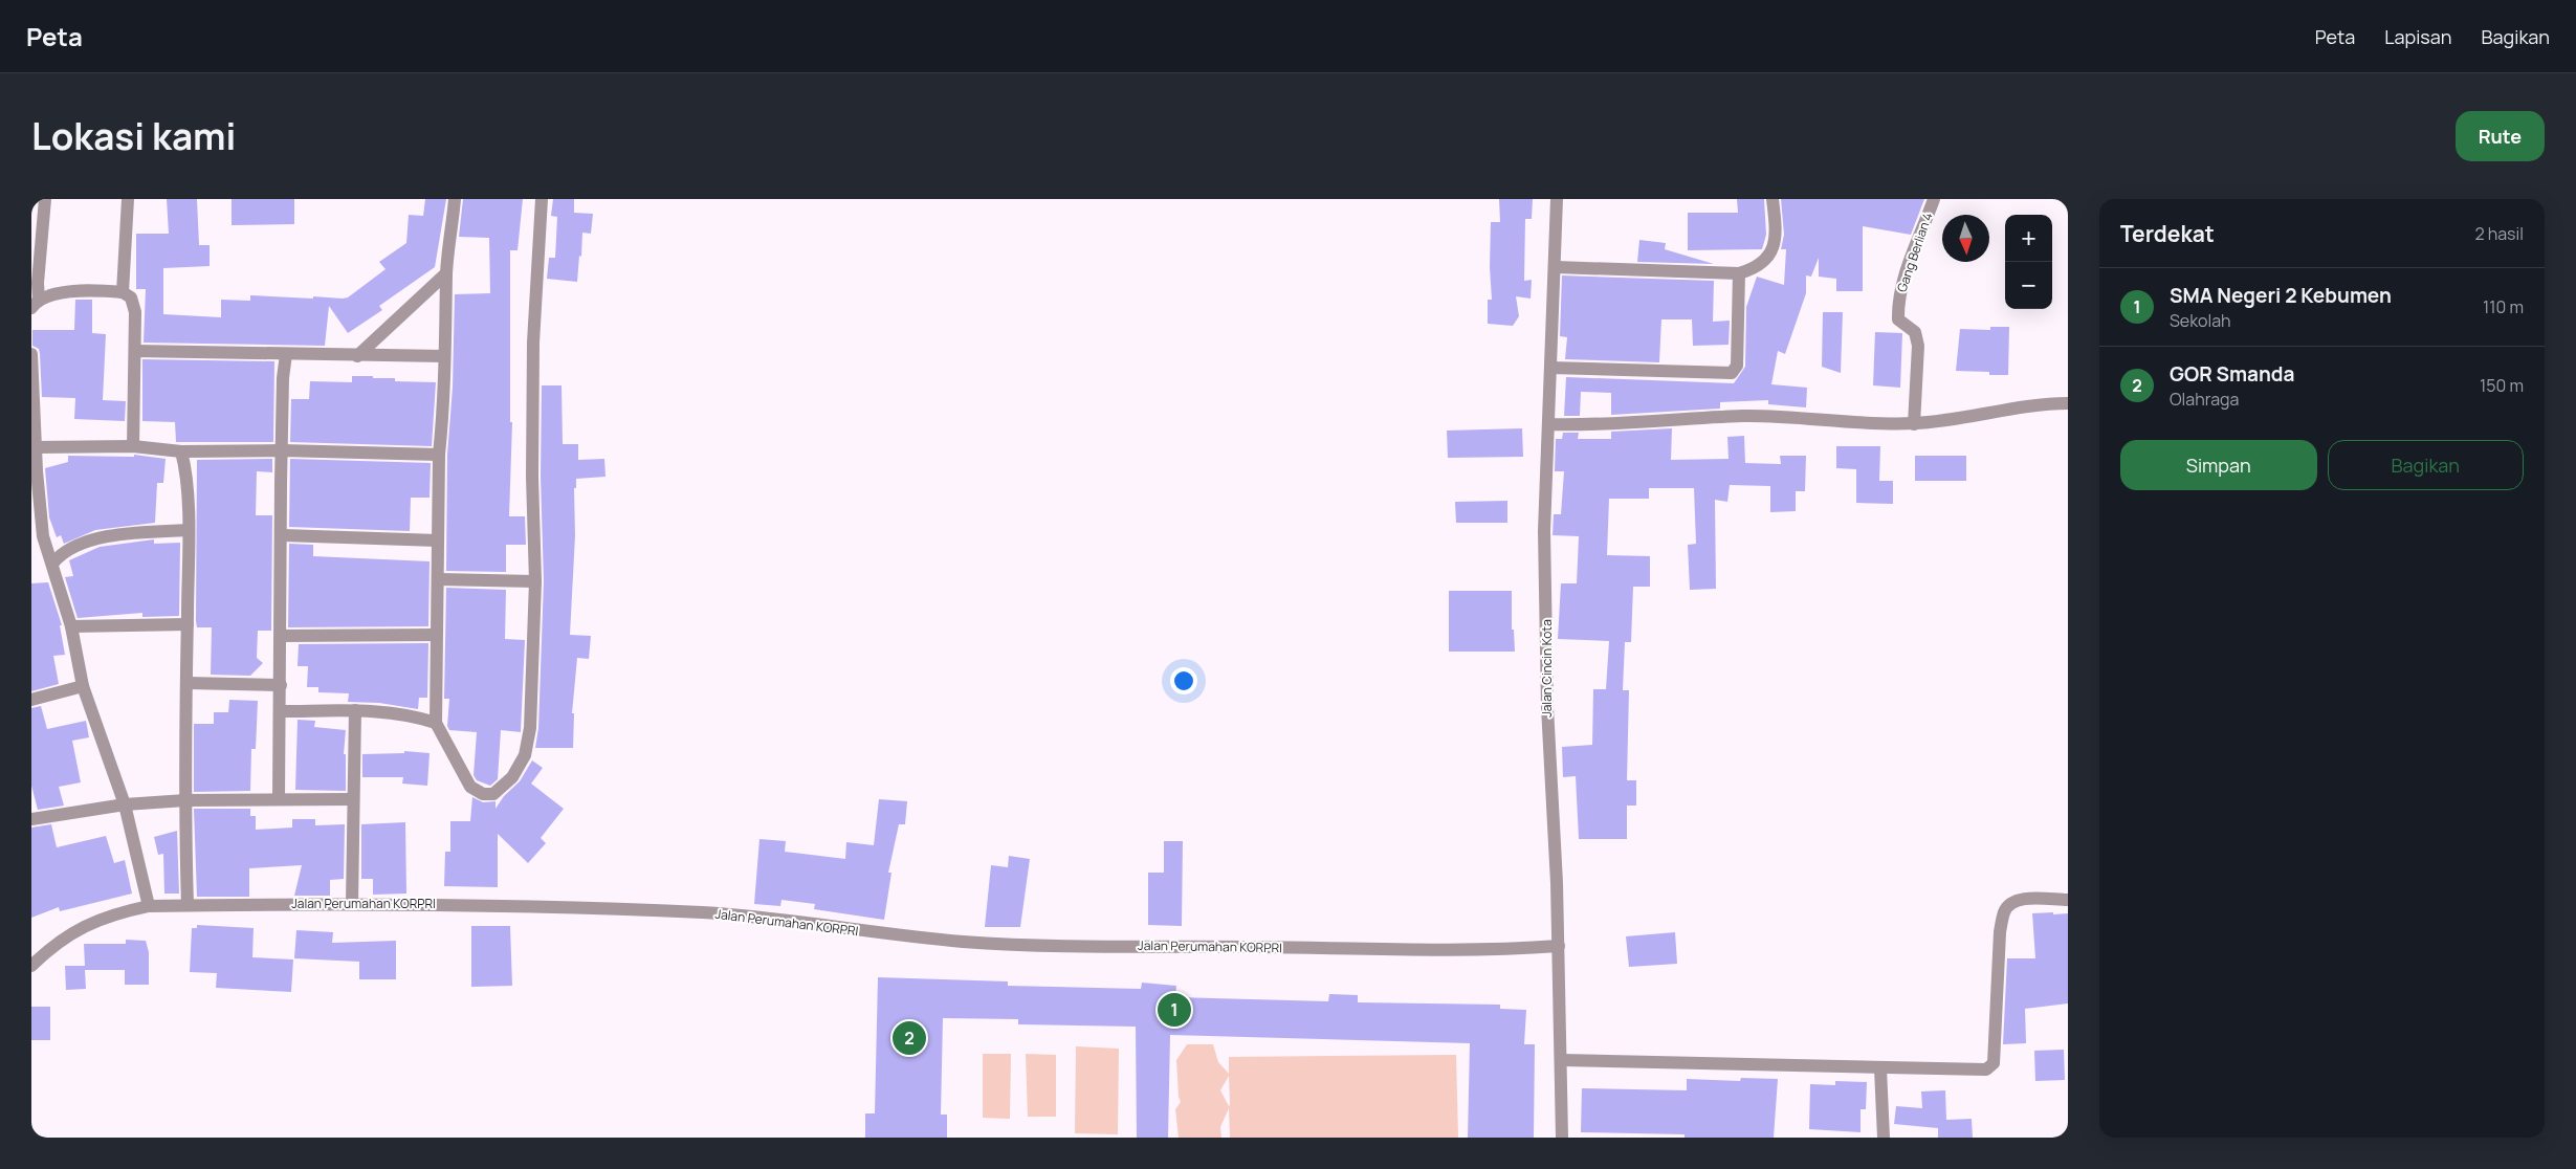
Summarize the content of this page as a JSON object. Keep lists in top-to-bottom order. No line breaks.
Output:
{"streets":{"street":["Gang Berlian 4","Jalan Cincin Kota","Jalan Perumahan KORPRI"]},"crossings":[["Jalan Cincin Kota","Jalan Perumahan KORPRI"]],"north":"bottom","page":{"header":"Peta","nav":["Peta","Lapisan","Bagikan"],"title":"Lokasi kami","buttons":["Rute",["Simpan","Bagikan"]],"heading":["Terdekat","2 hasil"],"map_buttons":["+","−"],"list":[{"mark":"1","name":"SMA Negeri 2 Kebumen","note":"Sekolah","value":"110 m"},{"mark":"2","name":"GOR Smanda","note":"Olahraga","value":"150 m"}],"pins":["1","2"]}}
